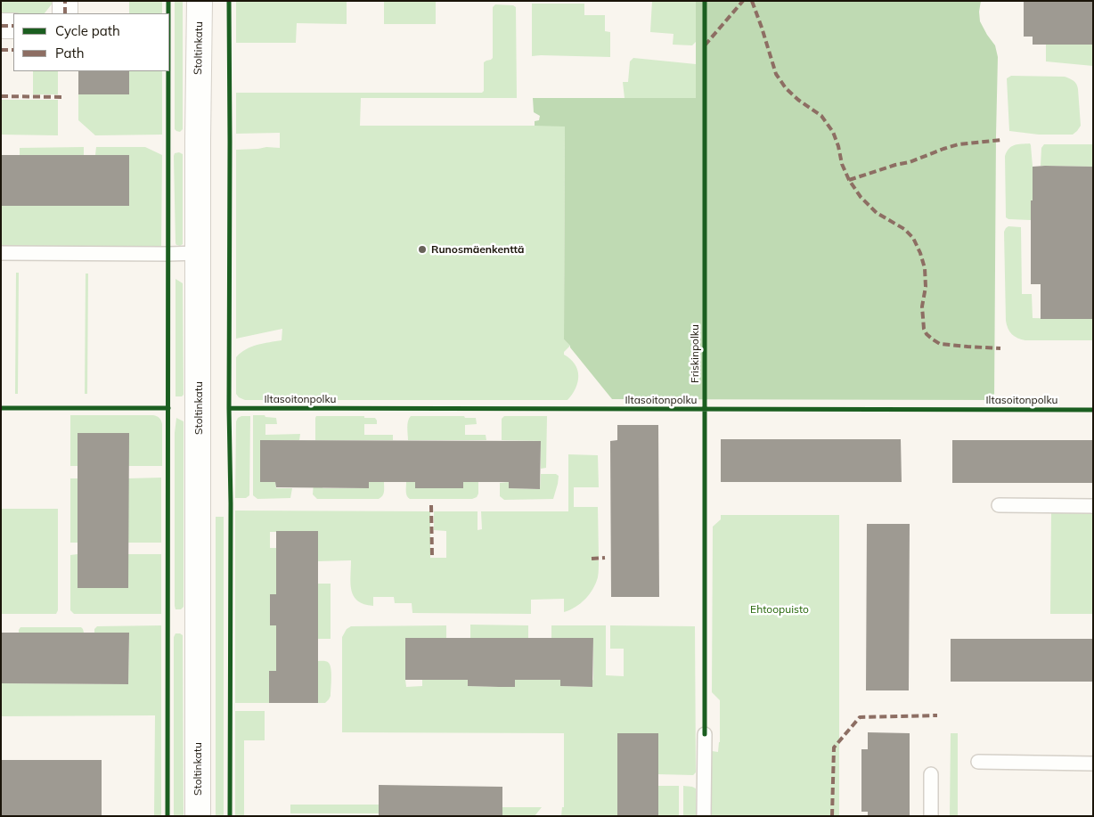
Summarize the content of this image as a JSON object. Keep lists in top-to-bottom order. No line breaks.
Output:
{"streets":{"street":["Stoltinkatu"],"cycle path":["Friskinpolku","Iltasoitonpolku"]},"parks":["Ehtoopuisto"],"places":["Runosmäenkenttä"],"legend":["Cycle path","Path"]}
